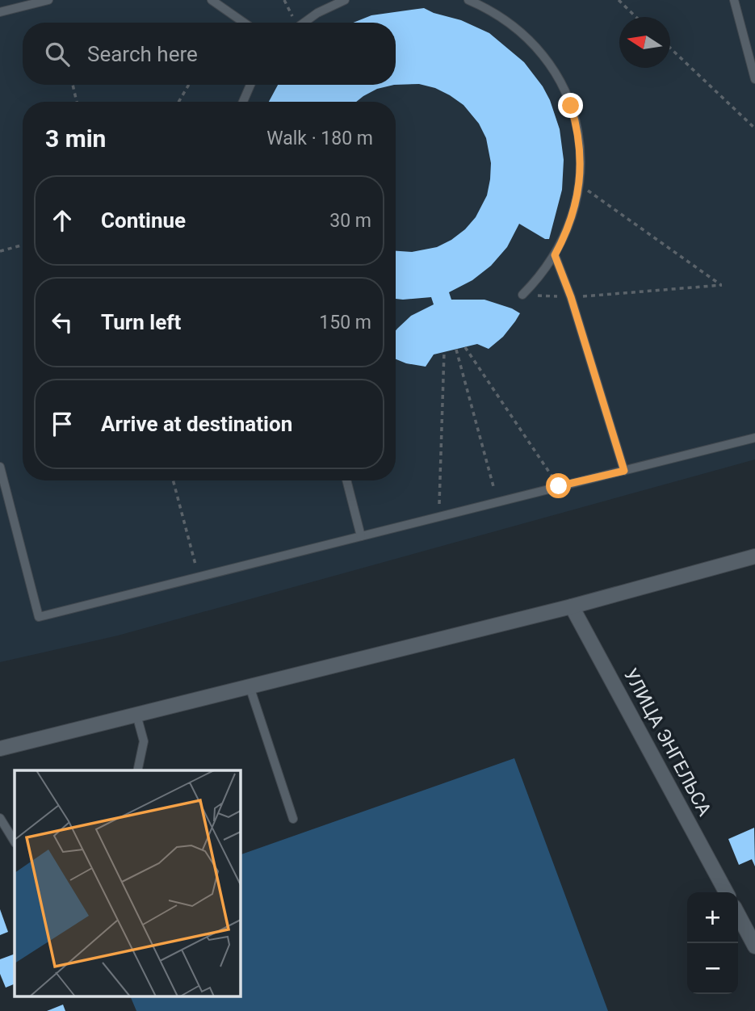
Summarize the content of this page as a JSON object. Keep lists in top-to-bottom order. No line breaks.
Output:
{"streets":{"main road":["УЛИЦА ЭНГЕЛЬСА"]},"north":"left","page":{"search":"Search here","heading":["3 min","Walk · 180 m"],"list":[["Continue","30 m"],["Turn left","150 m"],"Arrive at destination"],"map_buttons":["+","−"]}}
